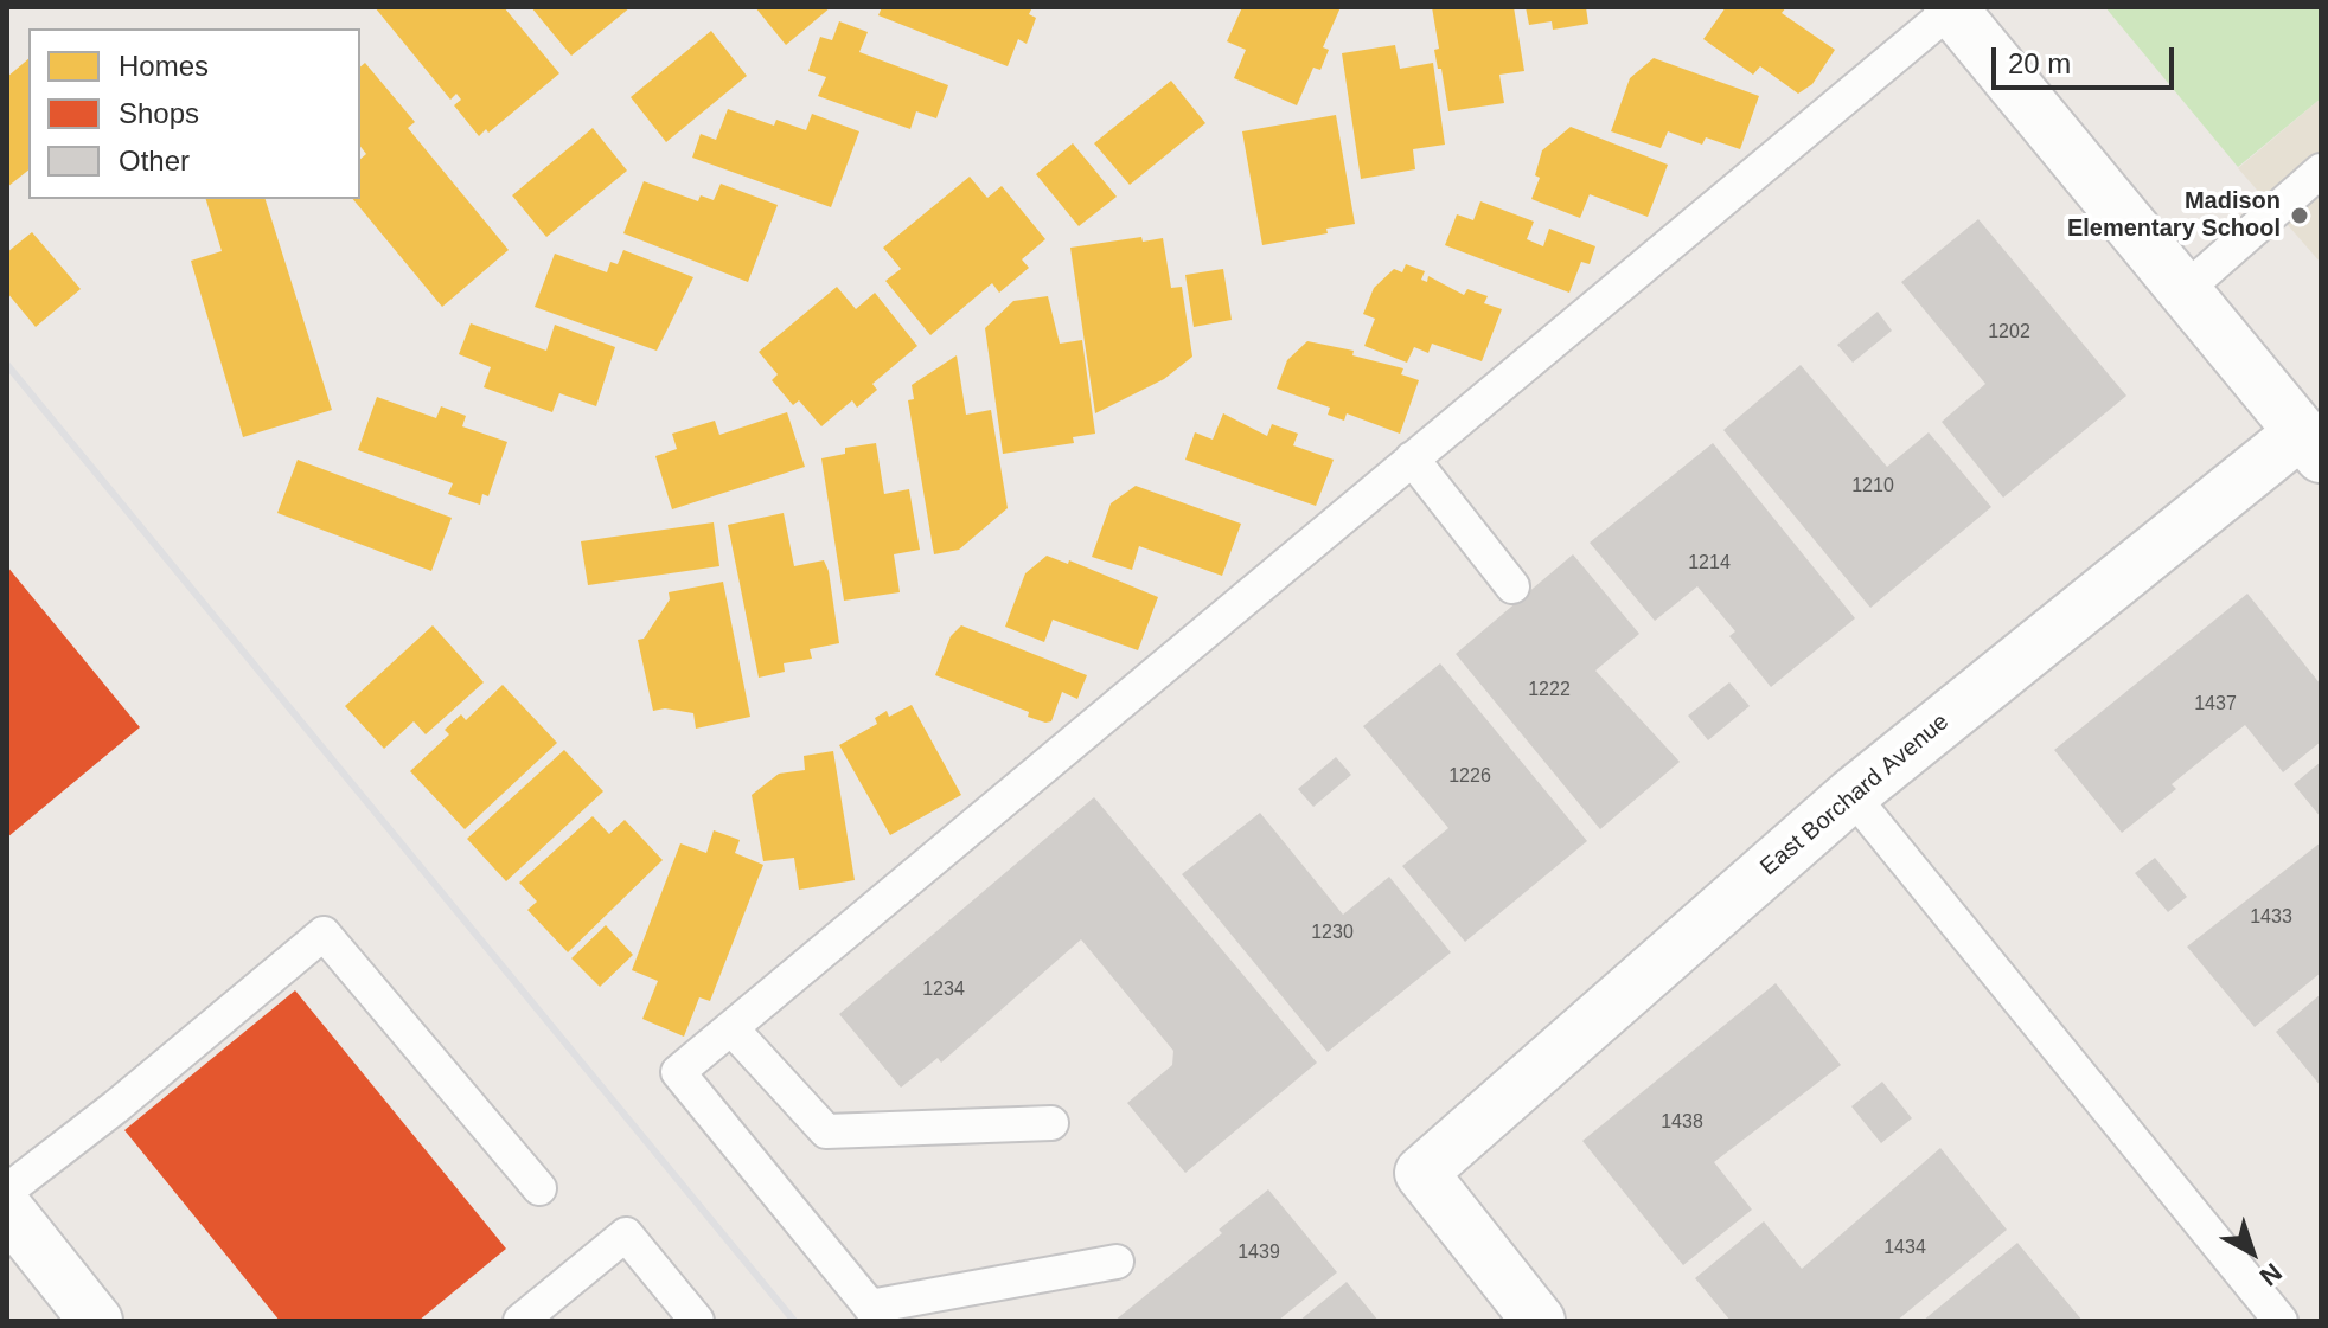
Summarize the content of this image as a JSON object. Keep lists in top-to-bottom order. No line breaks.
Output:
{"streets":{"street":["East Borchard Avenue"]},"places":["Madison Elementary School"],"house_numbers":["1202","1210","1214","1222","1437","1226","1433","1230","1234","1438","1434","1439"],"legend":["Homes","Shops","Other"],"scale_bar":"20 m","north":"bottom right"}
